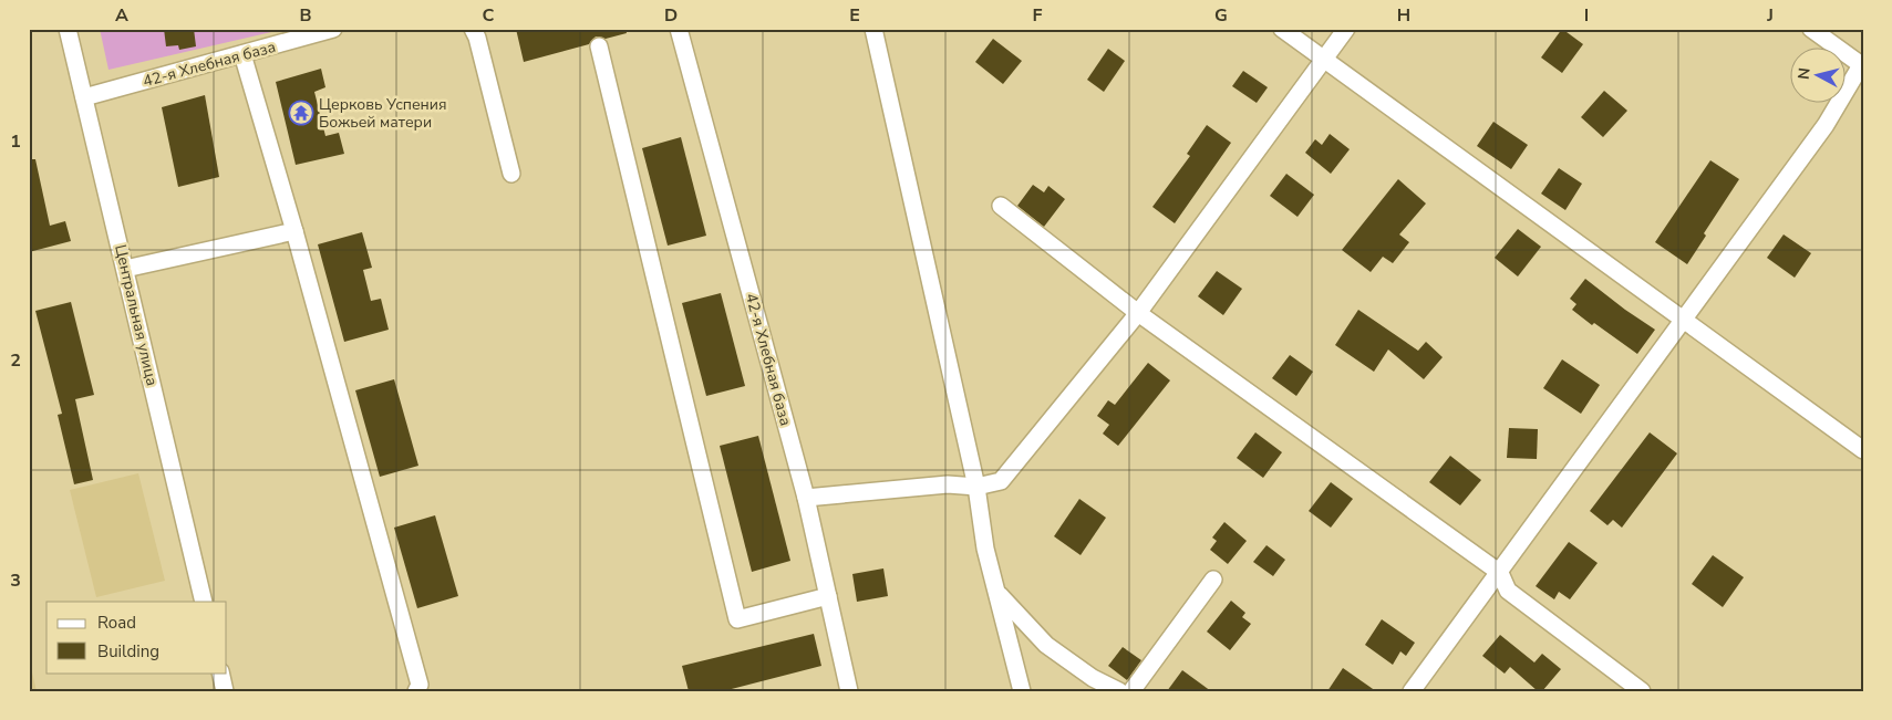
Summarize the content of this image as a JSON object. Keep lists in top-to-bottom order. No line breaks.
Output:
{"streets":{"street":["42-я Хлебная база","Центральная улица"]},"crossings":[["42-я Хлебная база","Центральная улица"]],"places":{"temple":["Церковь Успения Божьей матери"]},"legend":["Road","Building"],"north":"left","grid":{"columns":["A","B","C","D","E","F","G","H","I","J"],"rows":["1","2","3"]}}
